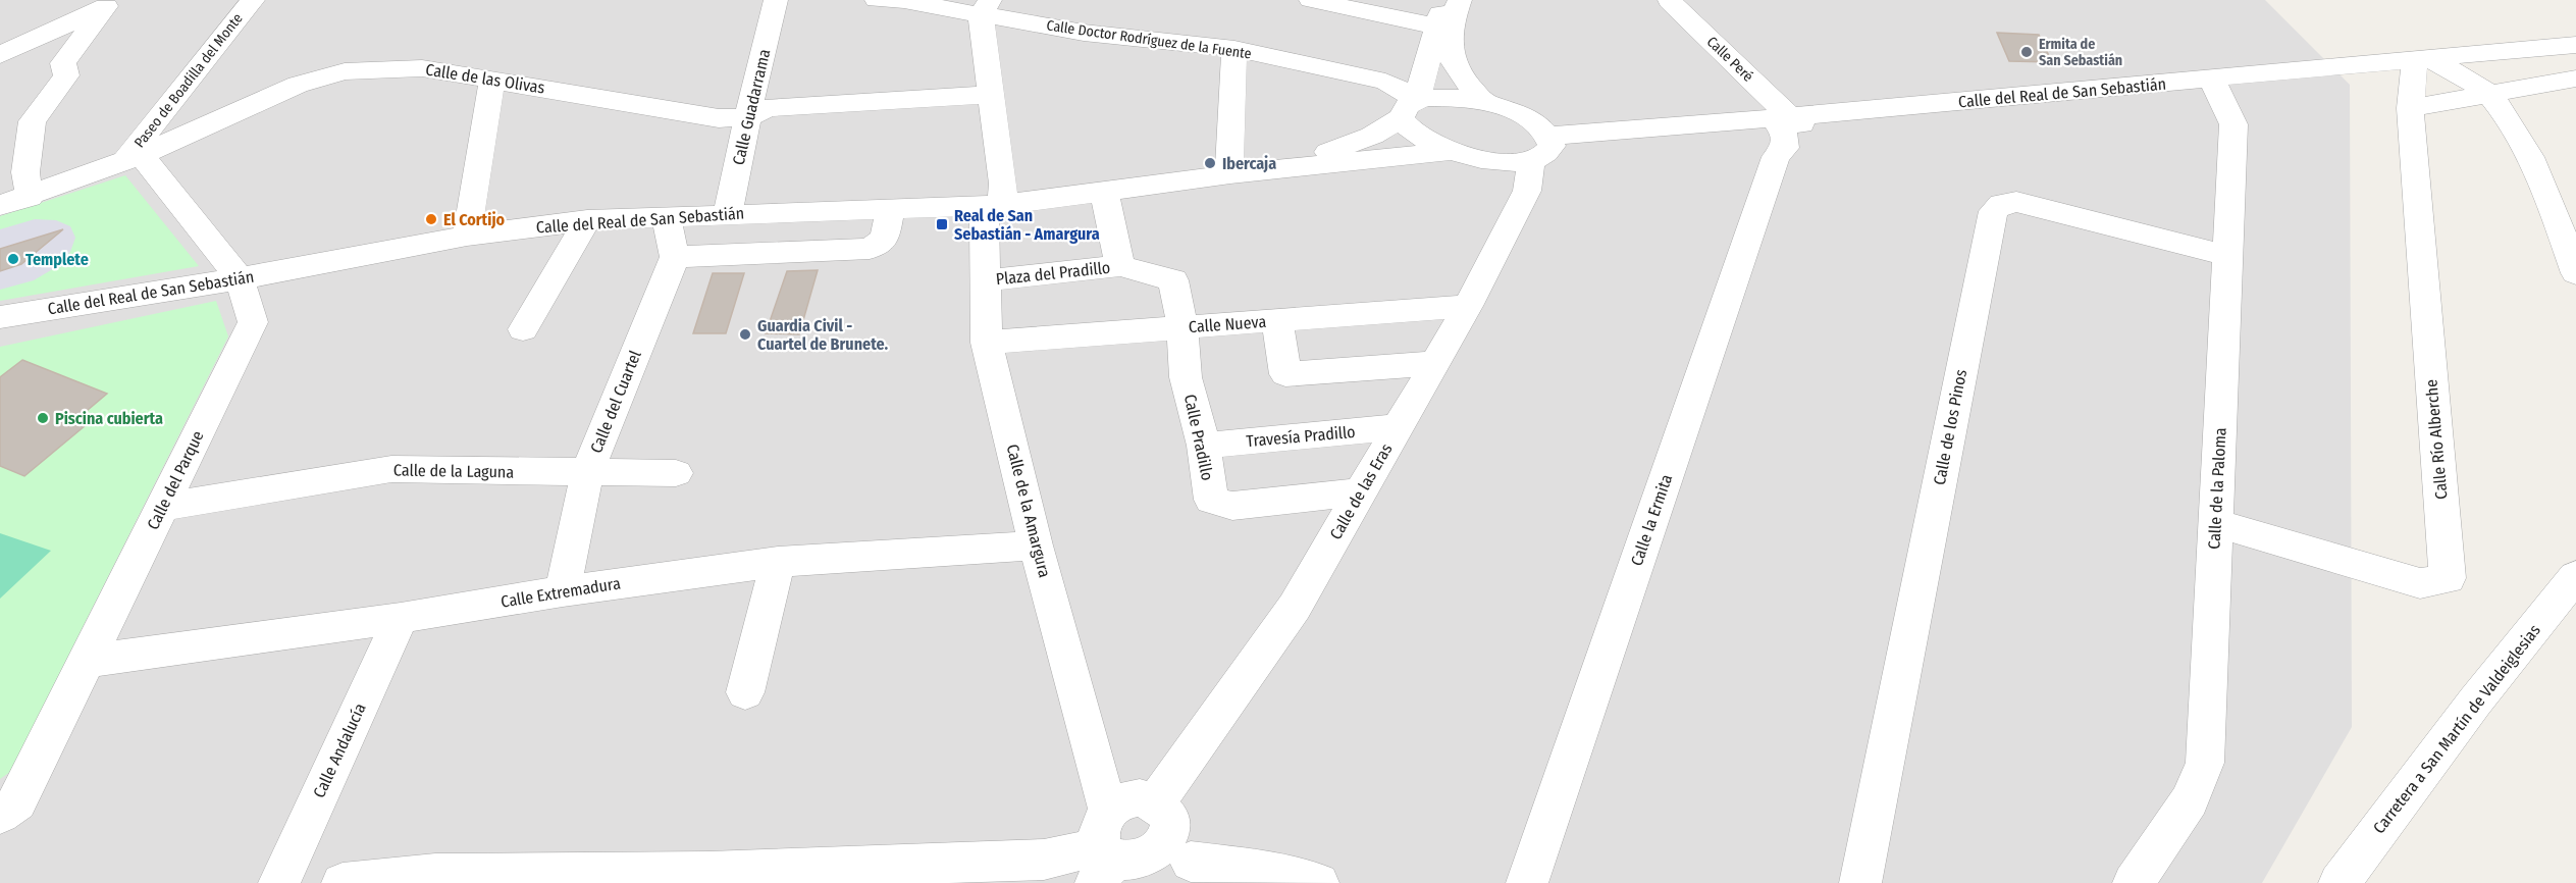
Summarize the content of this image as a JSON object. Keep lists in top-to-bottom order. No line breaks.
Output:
{"streets":{"street":["Calle Doctor Rodríguez de la Fuente","Calle Peré","Calle de las Olivas","Paseo de Boadilla del Monte","Calle del Real de San Sebastián","Calle Guadarrama","Plaza del Pradillo","Calle Nueva","Calle del Cuartel","Calle de los Pinos","Travesía Pradillo","Calle Pradillo","Calle Río Alberche","Calle de la Laguna","Calle del Parque","Calle de la Paloma","Calle de las Eras","Calle de la Amargura","Calle la Ermita","Calle Extremadura","Carretera a San Martín de Valdeiglesias","Calle Andalucía"]},"crossings":[["Calle Doctor Rodríguez de la Fuente","Calle del Real de San Sebastián"],["Calle Doctor Rodríguez de la Fuente","Calle de la Amargura"],["Calle Peré","Calle del Real de San Sebastián"],["Calle Peré","Calle la Ermita"],["Calle de las Olivas","Paseo de Boadilla del Monte"],["Calle de las Olivas","Calle Guadarrama"],["Calle de las Olivas","Calle del Parque"],["Calle de las Olivas","Calle de la Amargura"],["Paseo de Boadilla del Monte","Calle del Parque"],["Calle del Real de San Sebastián","Calle Guadarrama"],["Calle del Real de San Sebastián","Plaza del Pradillo"],["Calle del Real de San Sebastián","Calle Río Alberche"],["Calle del Real de San Sebastián","Calle del Parque"],["Calle del Real de San Sebastián","Calle de la Paloma"],["Calle del Real de San Sebastián","Calle de la Amargura"],["Calle del Real de San Sebastián","Calle la Ermita"],["Plaza del Pradillo","Calle Pradillo"],["Plaza del Pradillo","Calle de la Amargura"],["Calle Nueva","Calle Pradillo"],["Calle Nueva","Calle de las Eras"],["Calle Nueva","Calle de la Amargura"],["Calle del Cuartel","Calle de la Laguna"],["Calle del Cuartel","Calle Extremadura"],["Calle de los Pinos","Calle de la Paloma"],["Travesía Pradillo","Calle Pradillo"],["Travesía Pradillo","Calle de las Eras"],["Calle Pradillo","Calle de las Eras"],["Calle Río Alberche","Calle de la Paloma"],["Calle de la Laguna","Calle del Parque"],["Calle del Parque","Calle Extremadura"],["Calle de la Amargura","Calle Extremadura"],["Calle Extremadura","Calle Andalucía"]],"places":{"other":["Ermita de San Sebastián","Ibercaja","El Cortijo","Templete","Guardia Civil - Cuartel de Brunete.","Piscina cubierta"],"transit":["Real de San Sebastián - Amargura"]}}
